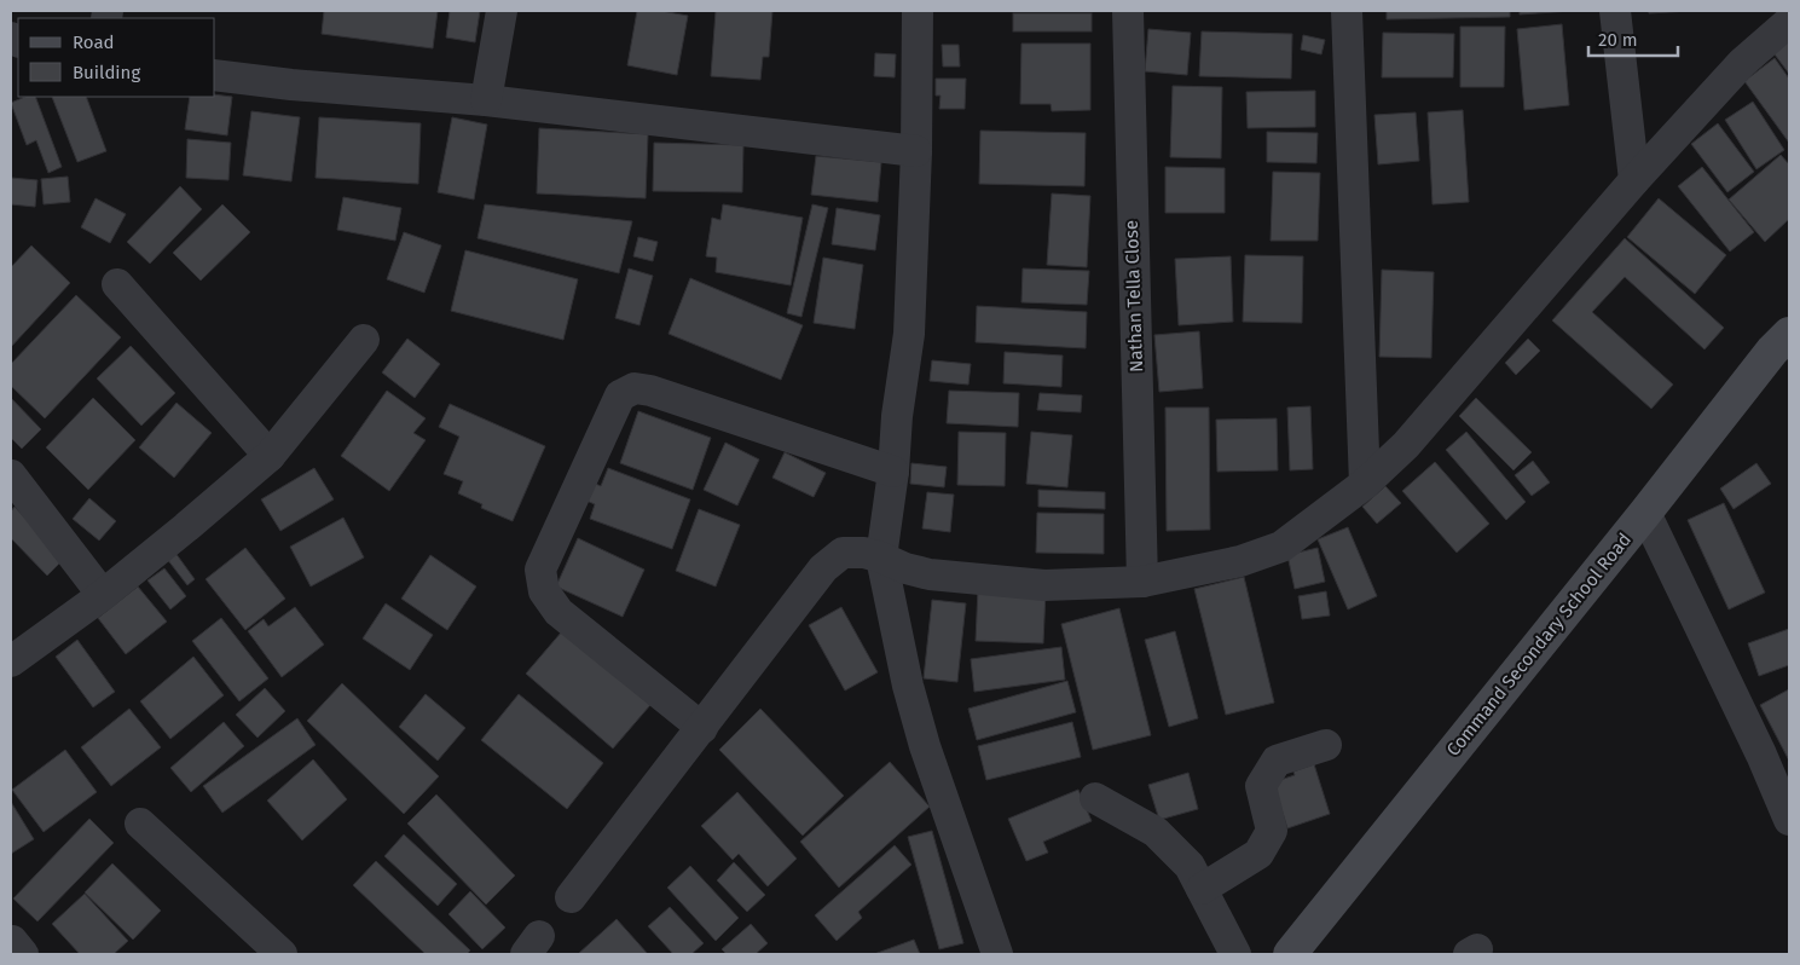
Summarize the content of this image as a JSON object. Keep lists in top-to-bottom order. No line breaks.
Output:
{"streets":{"main road":["Command Secondary School Road"],"street":["Nathan Tella Close"]},"legend":["Road","Building"],"scale_bar":"20 m"}
